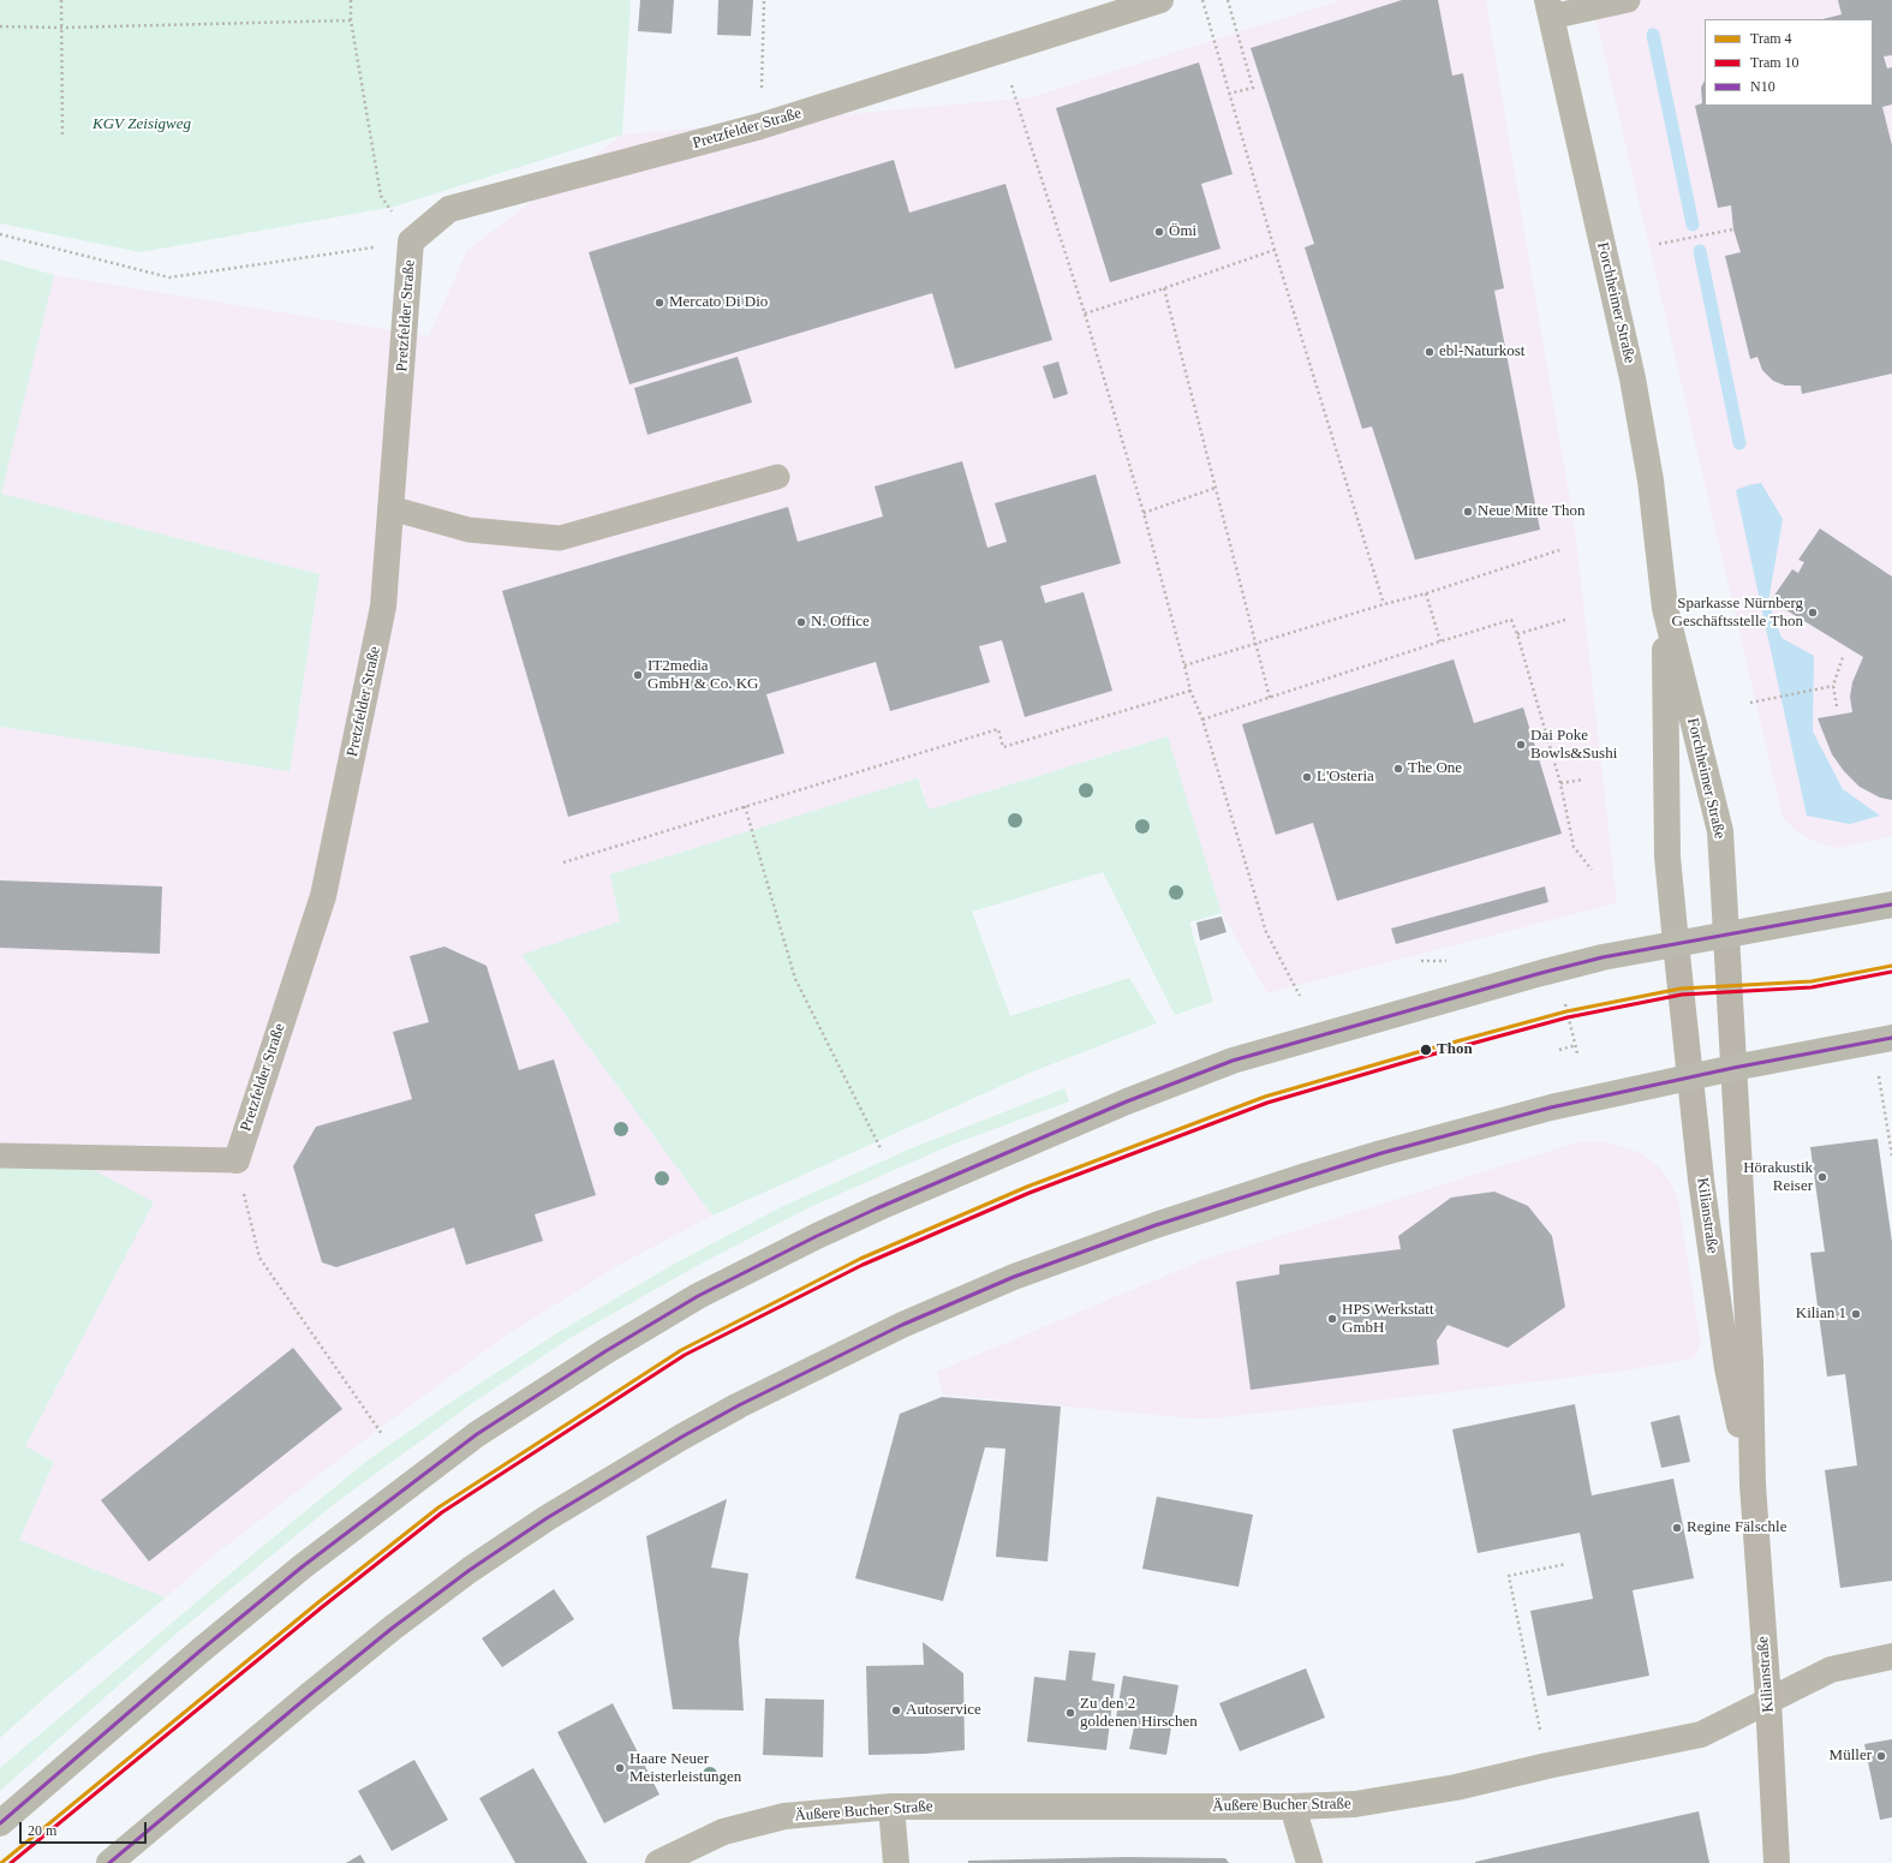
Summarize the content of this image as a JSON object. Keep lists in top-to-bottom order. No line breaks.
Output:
{"streets":{"main road":["Forchheimer Straße","Kilianstraße"],"street":["Pretzfelder Straße","Äußere Bucher Straße"]},"crossings":[["Forchheimer Straße","Kilianstraße"],["Kilianstraße","Äußere Bucher Straße"]],"parks":["KGV Zeisigweg"],"places":["Ömi","Mercato Di Dio","ebl-Naturkost","Neue Mitte Thon","Sparkasse Nürnberg Geschäftsstelle Thon","N. Office","IT2media GmbH & Co. KG","Dai Poke Bowls&Sushi","The One","L'Osteria","Thon","Hörakustik Reiser","Kilian 1","HPS Werkstatt GmbH","Regine Fälschle","Autoservice","Zu den 2 goldenen Hirschen","Müller","Haare Neuer Meisterleistungen"],"lines":["transit line N10","tram line 4","tram line 10"],"legend":["Tram 4","Tram 10","N10"],"scale_bar":"20 m"}
